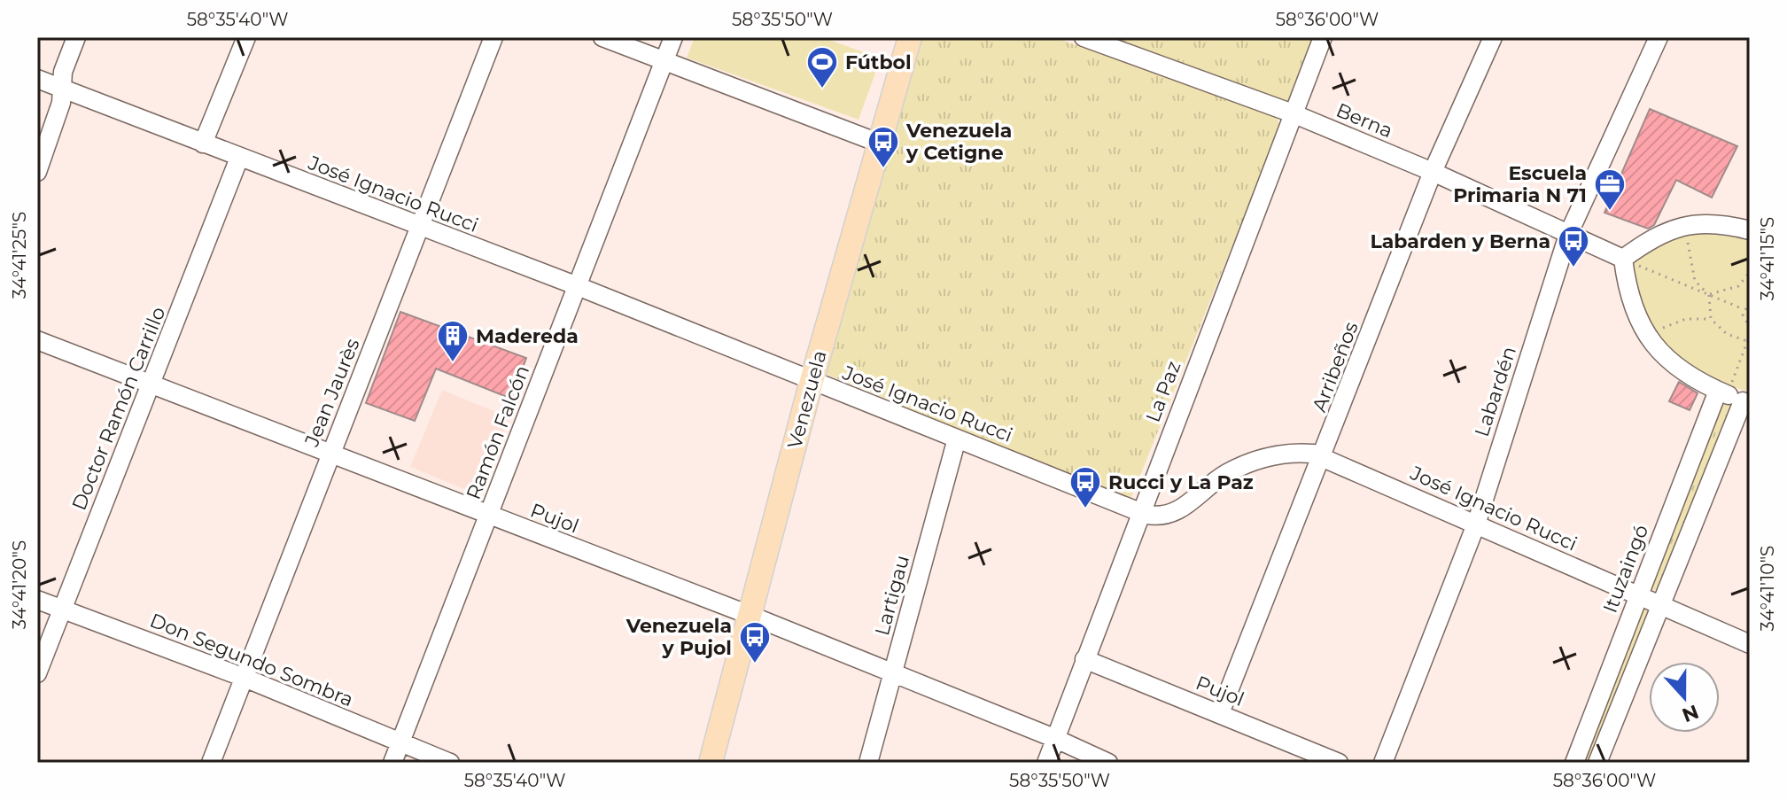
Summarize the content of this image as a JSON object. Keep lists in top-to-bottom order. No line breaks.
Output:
{"streets":{"main road":["Venezuela"],"street":["Berna","José Ignacio Rucci","Arribeños","La Paz","Labardén","Jean Jaurès","Doctor Ramón Carrillo","Ramón Falcón","Pujol","Ituzaingó","Lartigau","Don Segundo Sombra"]},"crossings":[["Berna","Arribeños"],["Berna","La Paz"],["Berna","Labardén"],["José Ignacio Rucci","Arribeños"],["José Ignacio Rucci","La Paz"],["José Ignacio Rucci","Labardén"],["José Ignacio Rucci","Jean Jaurès"],["José Ignacio Rucci","Venezuela"],["José Ignacio Rucci","Doctor Ramón Carrillo"],["José Ignacio Rucci","Ramón Falcón"],["José Ignacio Rucci","Ituzaingó"],["José Ignacio Rucci","Lartigau"],["Arribeños","Pujol"],["La Paz","Pujol"],["Jean Jaurès","Pujol"],["Jean Jaurès","Don Segundo Sombra"],["Venezuela","Pujol"],["Doctor Ramón Carrillo","Pujol"],["Doctor Ramón Carrillo","Don Segundo Sombra"],["Ramón Falcón","Pujol"],["Ramón Falcón","Don Segundo Sombra"],["Pujol","Lartigau"]],"places":{"sports":["Fútbol"],"bus stop":["Venezuela y Cetigne","Labarden y Berna","Rucci y La Paz","Venezuela y Pujol"],"office":["Escuela Primaria N 71"],"building":["Madereda"]},"north":"bottom","coordinates":["58°35'40\"W","58°35'50\"W","58°36'00\"W","34°41'25\"S","34°41'15\"S","34°41'20\"S","34°41'10\"S"]}
